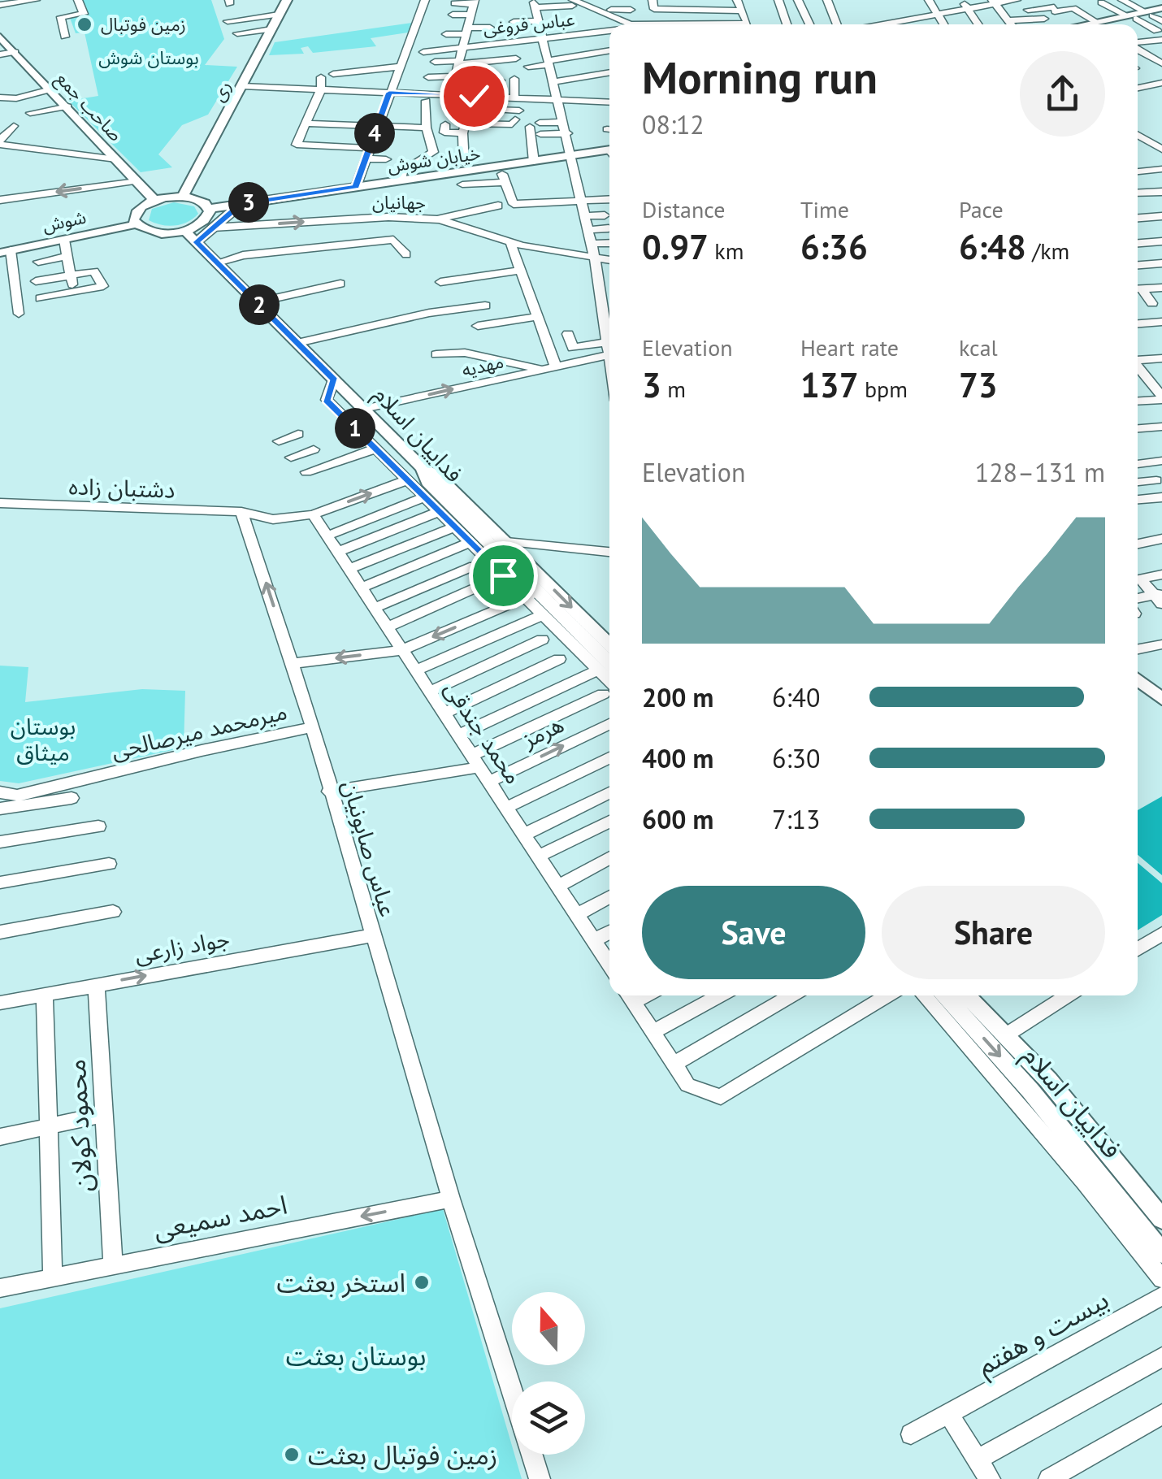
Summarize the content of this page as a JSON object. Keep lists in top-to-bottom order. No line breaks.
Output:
{"streets":{"main road":["ری","صاحب جمع","خیابان شوش","شوش","فداییان اسلام"],"street":["عباس فروغی","جهانیان","مهدیه","دشتبان زاده","میرمحمد میرصالحی","هرمز","محمد جندقی","عباس صابونیان","جواد زارعی","محمود کولان","احمد سمیعی","بیست و هفتم"]},"crossings":[["مهدیه","فداییان اسلام"],["دشتبان زاده","محمد جندقی"],["دشتبان زاده","عباس صابونیان"],["میرمحمد میرصالحی","عباس صابونیان"],["هرمز","محمد جندقی"],["عباس صابونیان","جواد زارعی"],["عباس صابونیان","احمد سمیعی"],["جواد زارعی","محمود کولان"],["محمود کولان","احمد سمیعی"]],"one_way":["جواد زارعی","احمد سمیعی"],"parks":["بوستان شوش","بوستان میثاق","بوستان بعثت"],"places":["زمین فوتبال","استخر بعثت","زمین فوتبال بعثت"],"north":"top","page":{"heading":["Morning run","08:12"],"pins":["4","3","2","1"],"stats":[["Distance","0.97 km"],["Time","6:36"],["Pace","6:48 /km"],["Elevation","3 m"],["Heart rate","137 bpm"],["kcal","73"]],"chart":["Elevation","128–131 m"],"list":[{"name":"200 m","note":"6:40"},{"name":"400 m","note":"6:30"},{"name":"600 m","note":"7:13"}],"buttons":["Save","Share"]}}
